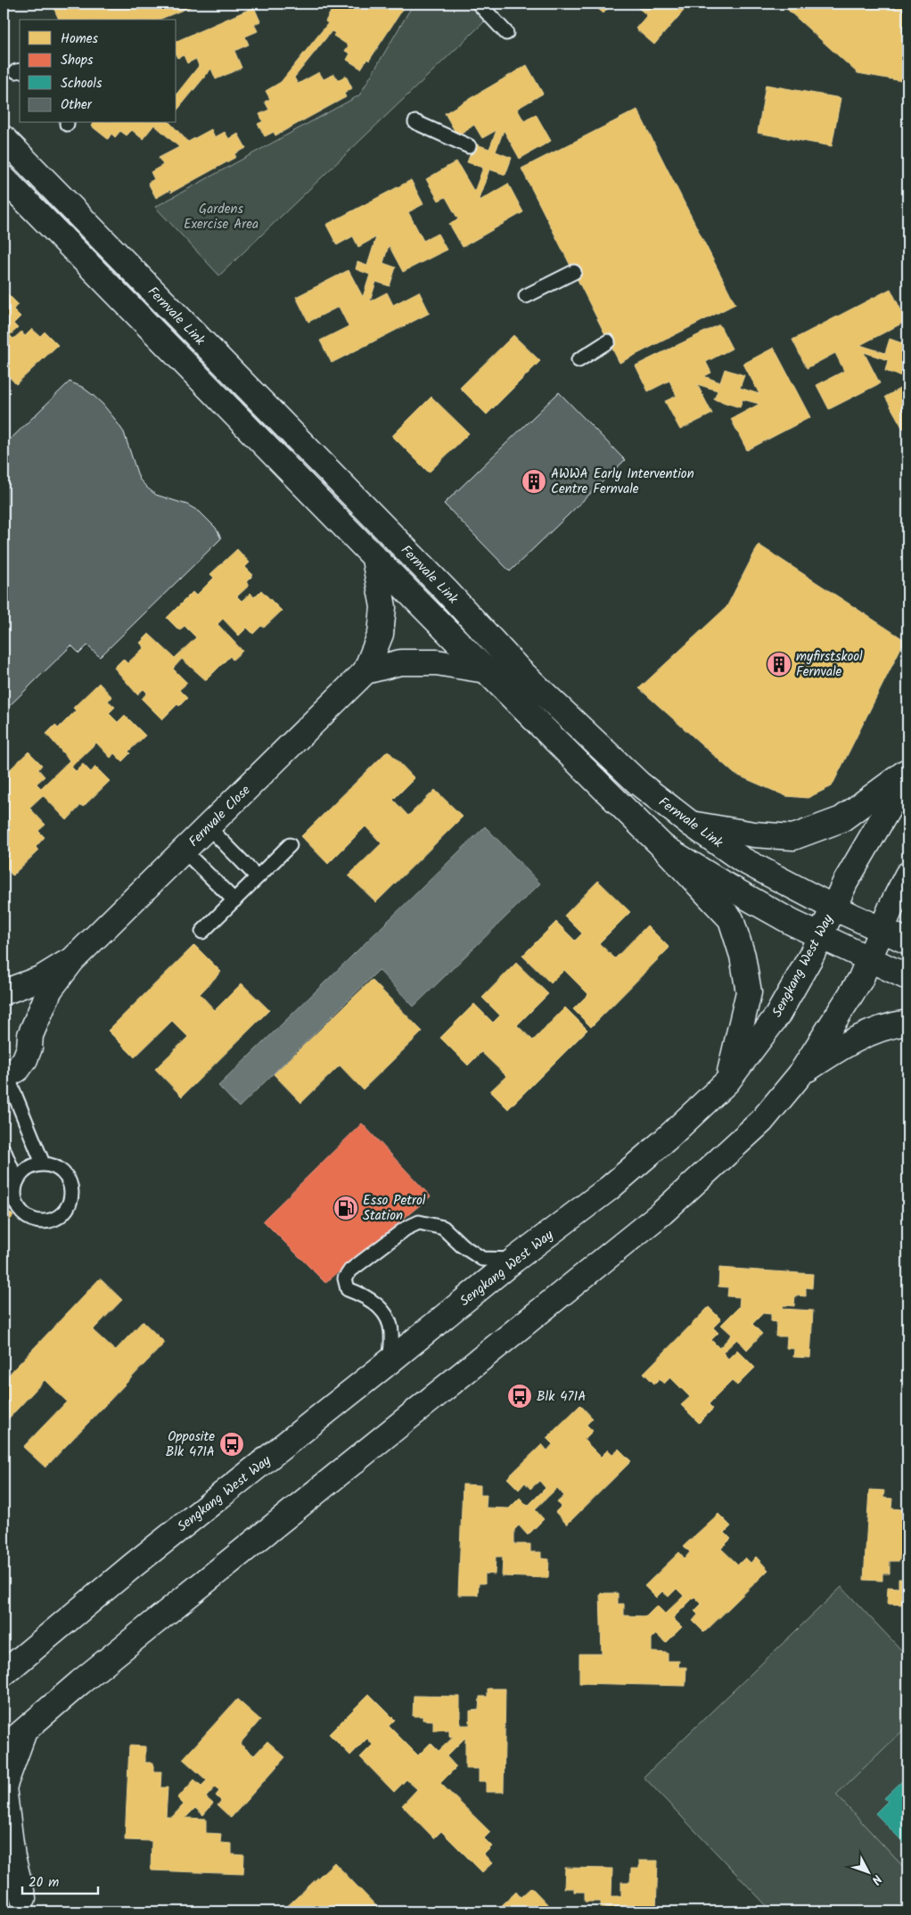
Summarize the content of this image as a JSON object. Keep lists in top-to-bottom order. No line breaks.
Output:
{"streets":{"main road":["Fernvale Link","Fernvale Close","Sengkang West Way"]},"crossings":[["Fernvale Link","Fernvale Close"],["Fernvale Link","Sengkang West Way"]],"parks":["Gardens Exercise Area"],"places":{"building":["AWWA Early Intervention Centre Fernvale","myfirstskool Fernvale"],"fuel station":["Esso Petrol Station"],"bus stop":["Blk 471A","Opposite Blk 471A"]},"legend":["Homes","Shops","Schools","Other"],"scale_bar":"20 m","north":"bottom right"}
